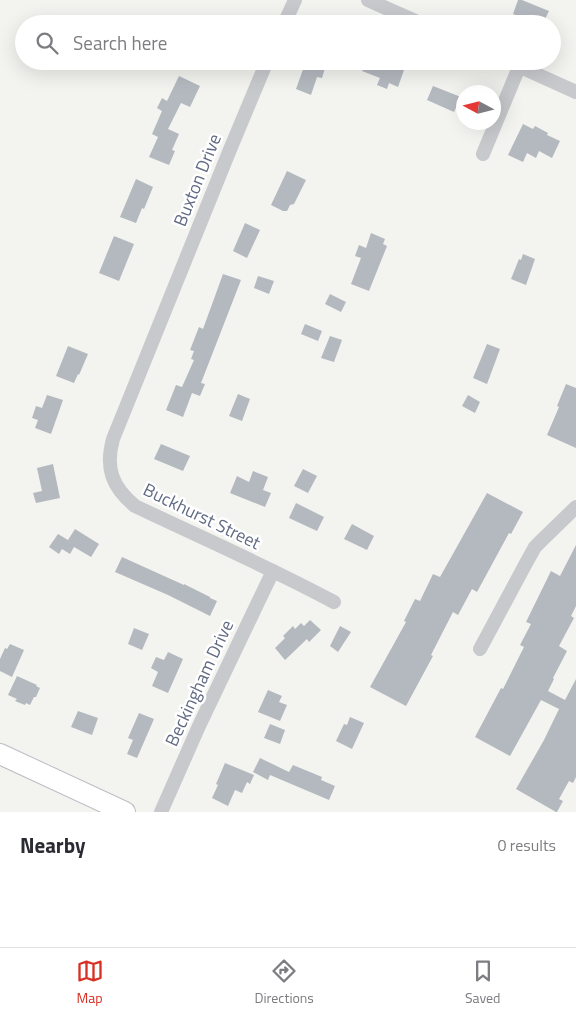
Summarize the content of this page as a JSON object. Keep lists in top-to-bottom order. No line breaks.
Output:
{"streets":{"street":["Buxton Drive","Buckhurst Street","Beckingham Drive"]},"crossings":[["Buxton Drive","Buckhurst Street"],["Buckhurst Street","Beckingham Drive"]],"north":"left","page":{"search":"Search here","heading":["Nearby","0 results"],"nav":["Map","Directions","Saved"]}}
